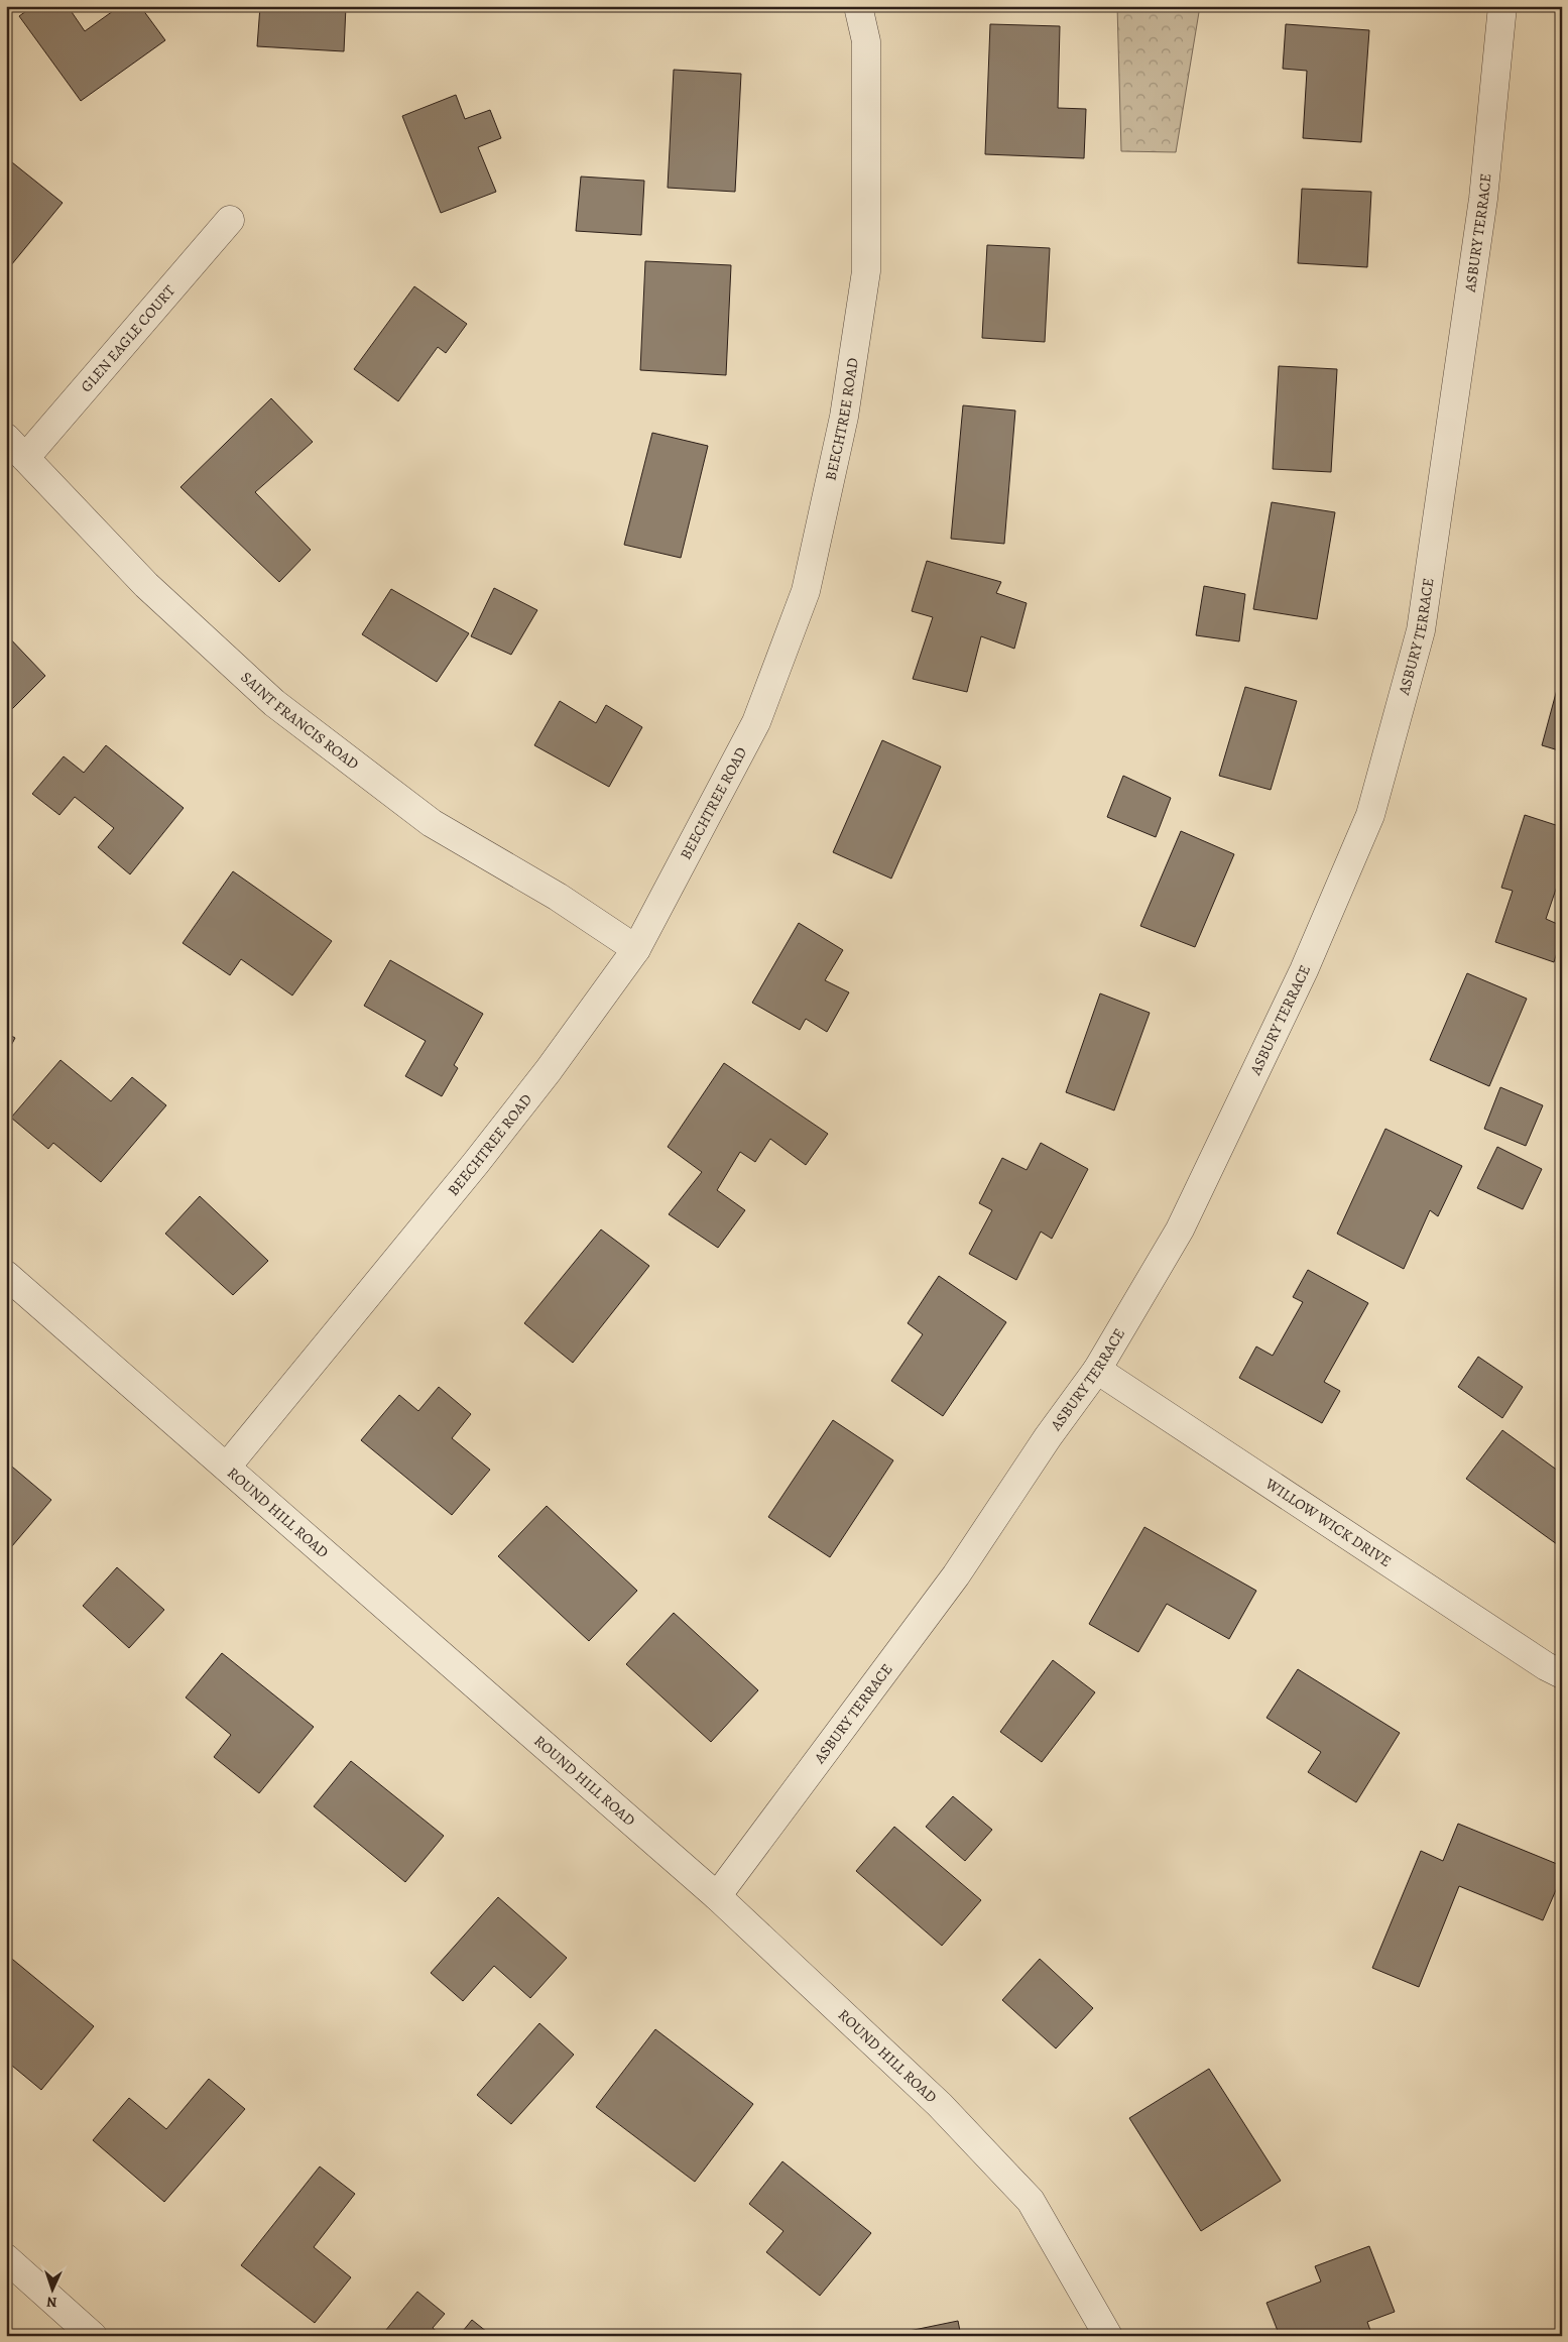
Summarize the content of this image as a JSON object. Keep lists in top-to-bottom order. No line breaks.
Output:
{"streets":{"street":["ASBURY TERRACE","GLEN EAGLE COURT","BEECHTREE ROAD","SAINT FRANCIS ROAD","ROUND HILL ROAD","WILLOW WICK DRIVE"]},"crossings":[["ASBURY TERRACE","ROUND HILL ROAD"],["ASBURY TERRACE","WILLOW WICK DRIVE"],["GLEN EAGLE COURT","SAINT FRANCIS ROAD"],["BEECHTREE ROAD","SAINT FRANCIS ROAD"],["BEECHTREE ROAD","ROUND HILL ROAD"]],"north":"bottom"}
